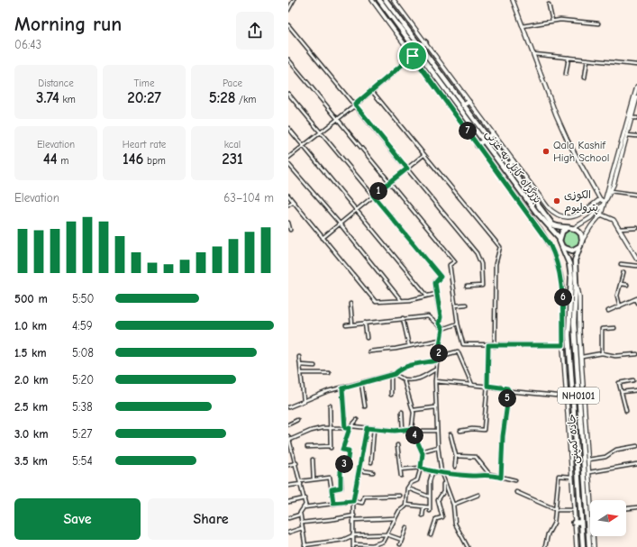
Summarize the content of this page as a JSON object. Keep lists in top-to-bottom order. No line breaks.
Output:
{"streets":{"highway":["بزرگراه کابل به غزنی","NH0101","جاده کمپنی"]},"crossings":[["بزرگراه کابل به غزنی","NH0101"],["بزرگراه کابل به غزنی","جاده کمپنی"],["NH0101","جاده کمپنی"]],"places":["Qala Kashif High School","الکوزی پترولیوم"],"north":"right","page":{"heading":["Morning run","06:43"],"stats":[["Distance","3.74 km"],["Time","20:27"],["Pace","5:28 /km"],["Elevation","44 m"],["Heart rate","146 bpm"],["kcal","231"]],"pins":["7","1","6","2","5","4","3"],"chart":["Elevation","63–104 m"],"list":[{"name":"500 m","note":"5:50"},{"name":"1.0 km","note":"4:59"},{"name":"1.5 km","note":"5:08"},{"name":"2.0 km","note":"5:20"},{"name":"2.5 km","note":"5:38"},{"name":"3.0 km","note":"5:27"},{"name":"3.5 km","note":"5:54"}],"buttons":["Save","Share"]}}
